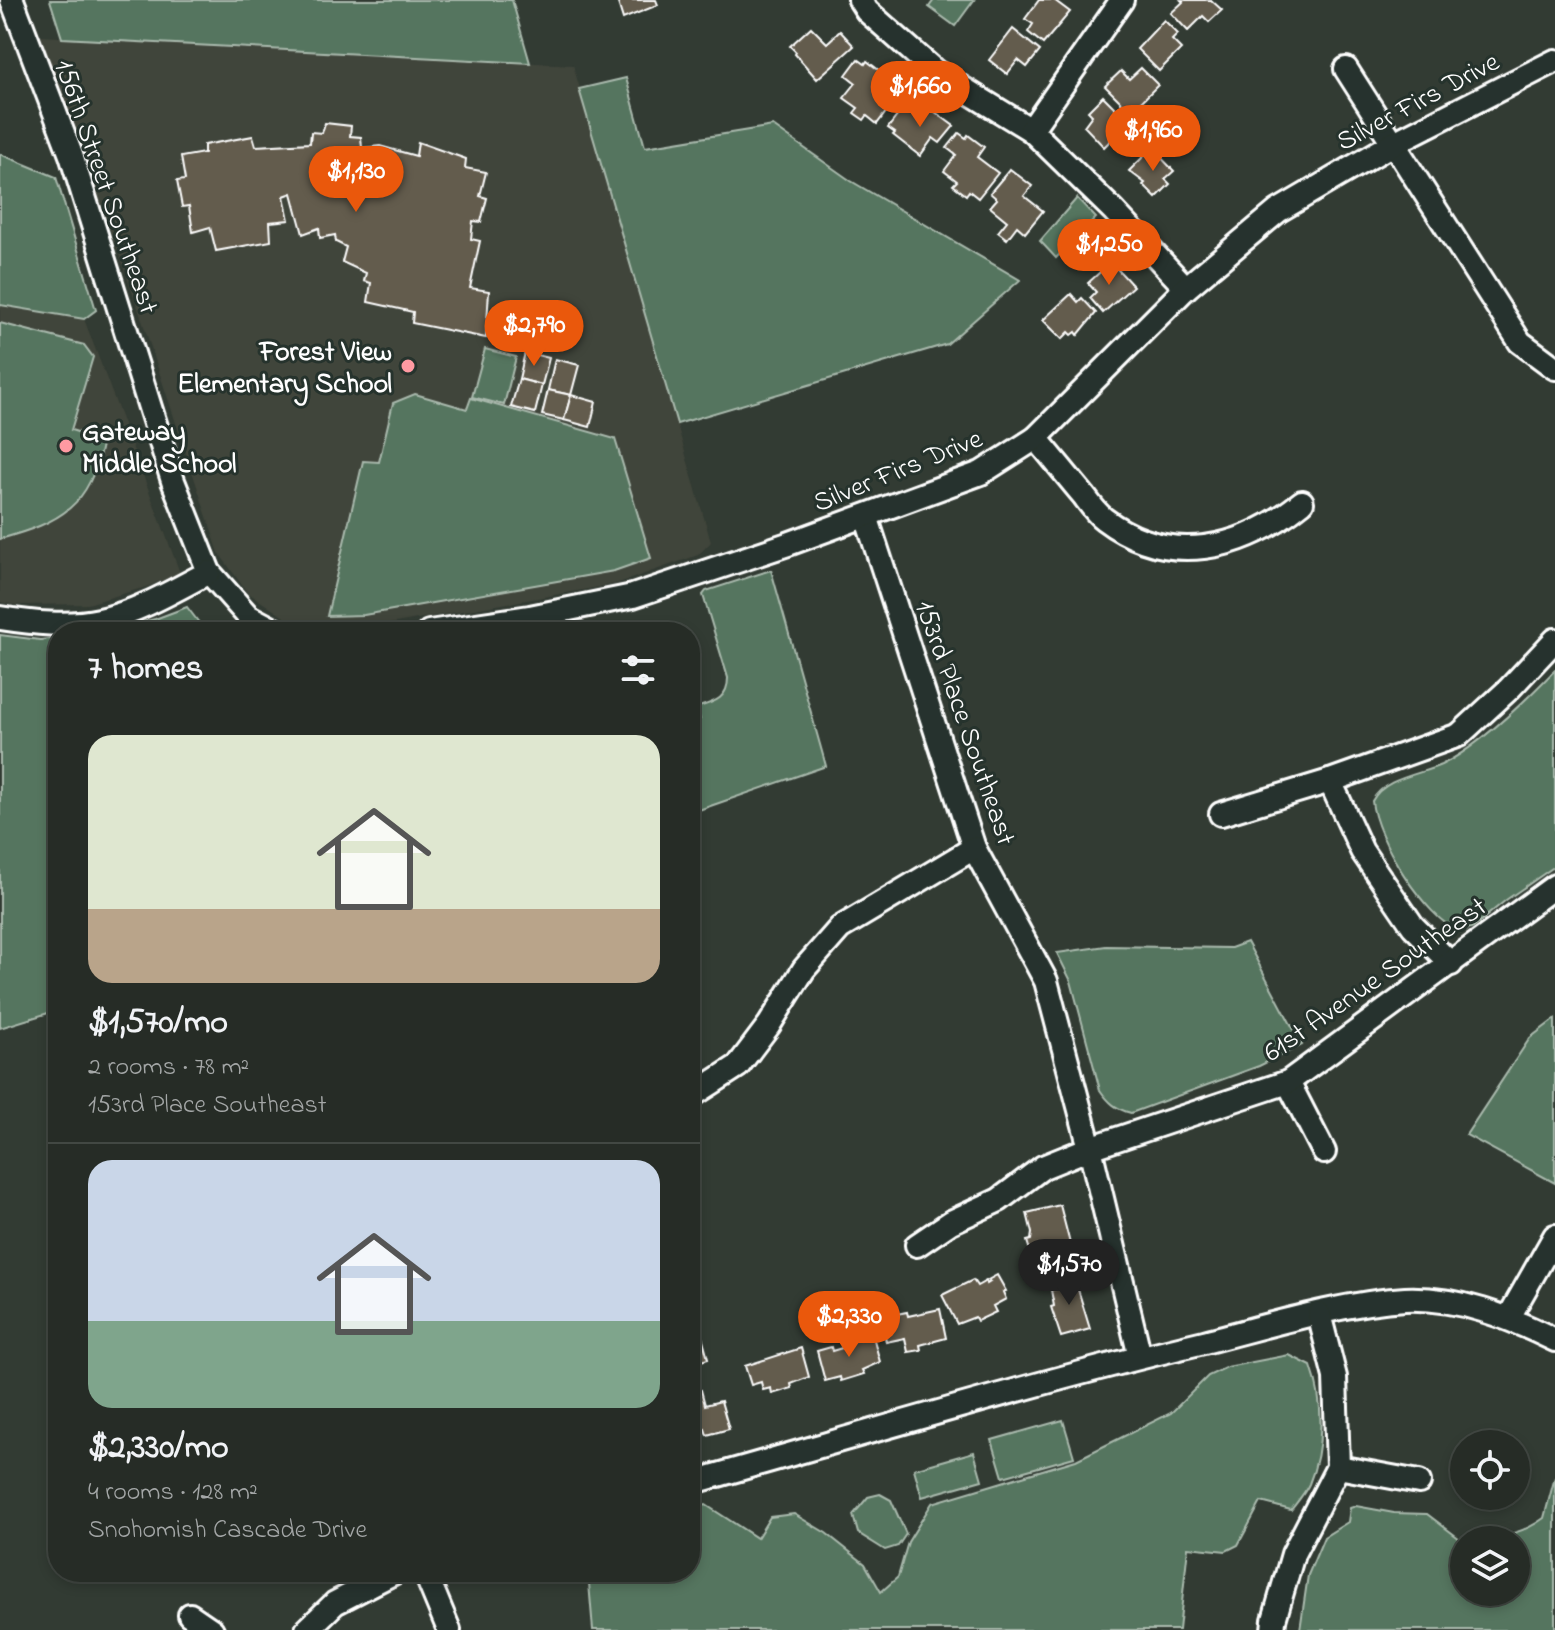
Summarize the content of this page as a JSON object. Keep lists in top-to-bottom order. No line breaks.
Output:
{"streets":{"street":["Silver Firs Drive","156th Street Southeast","153rd Place Southeast","61st Avenue Southeast"]},"crossings":[["Silver Firs Drive","153rd Place Southeast"],["153rd Place Southeast","61st Avenue Southeast"]],"places":["Forest View Elementary School","Gateway Middle School"],"page":{"price":["$1,660","$1,960","$1,130","$1,250","$2,790","$1,570","$2,330"],"heading":"7 homes","list":[{"name":"$1,570/mo","note":"2 rooms · 78 m² · 153rd Place Southeast"},{"name":"$2,330/mo","note":"4 rooms · 128 m² · Snohomish Cascade Drive"}]}}
